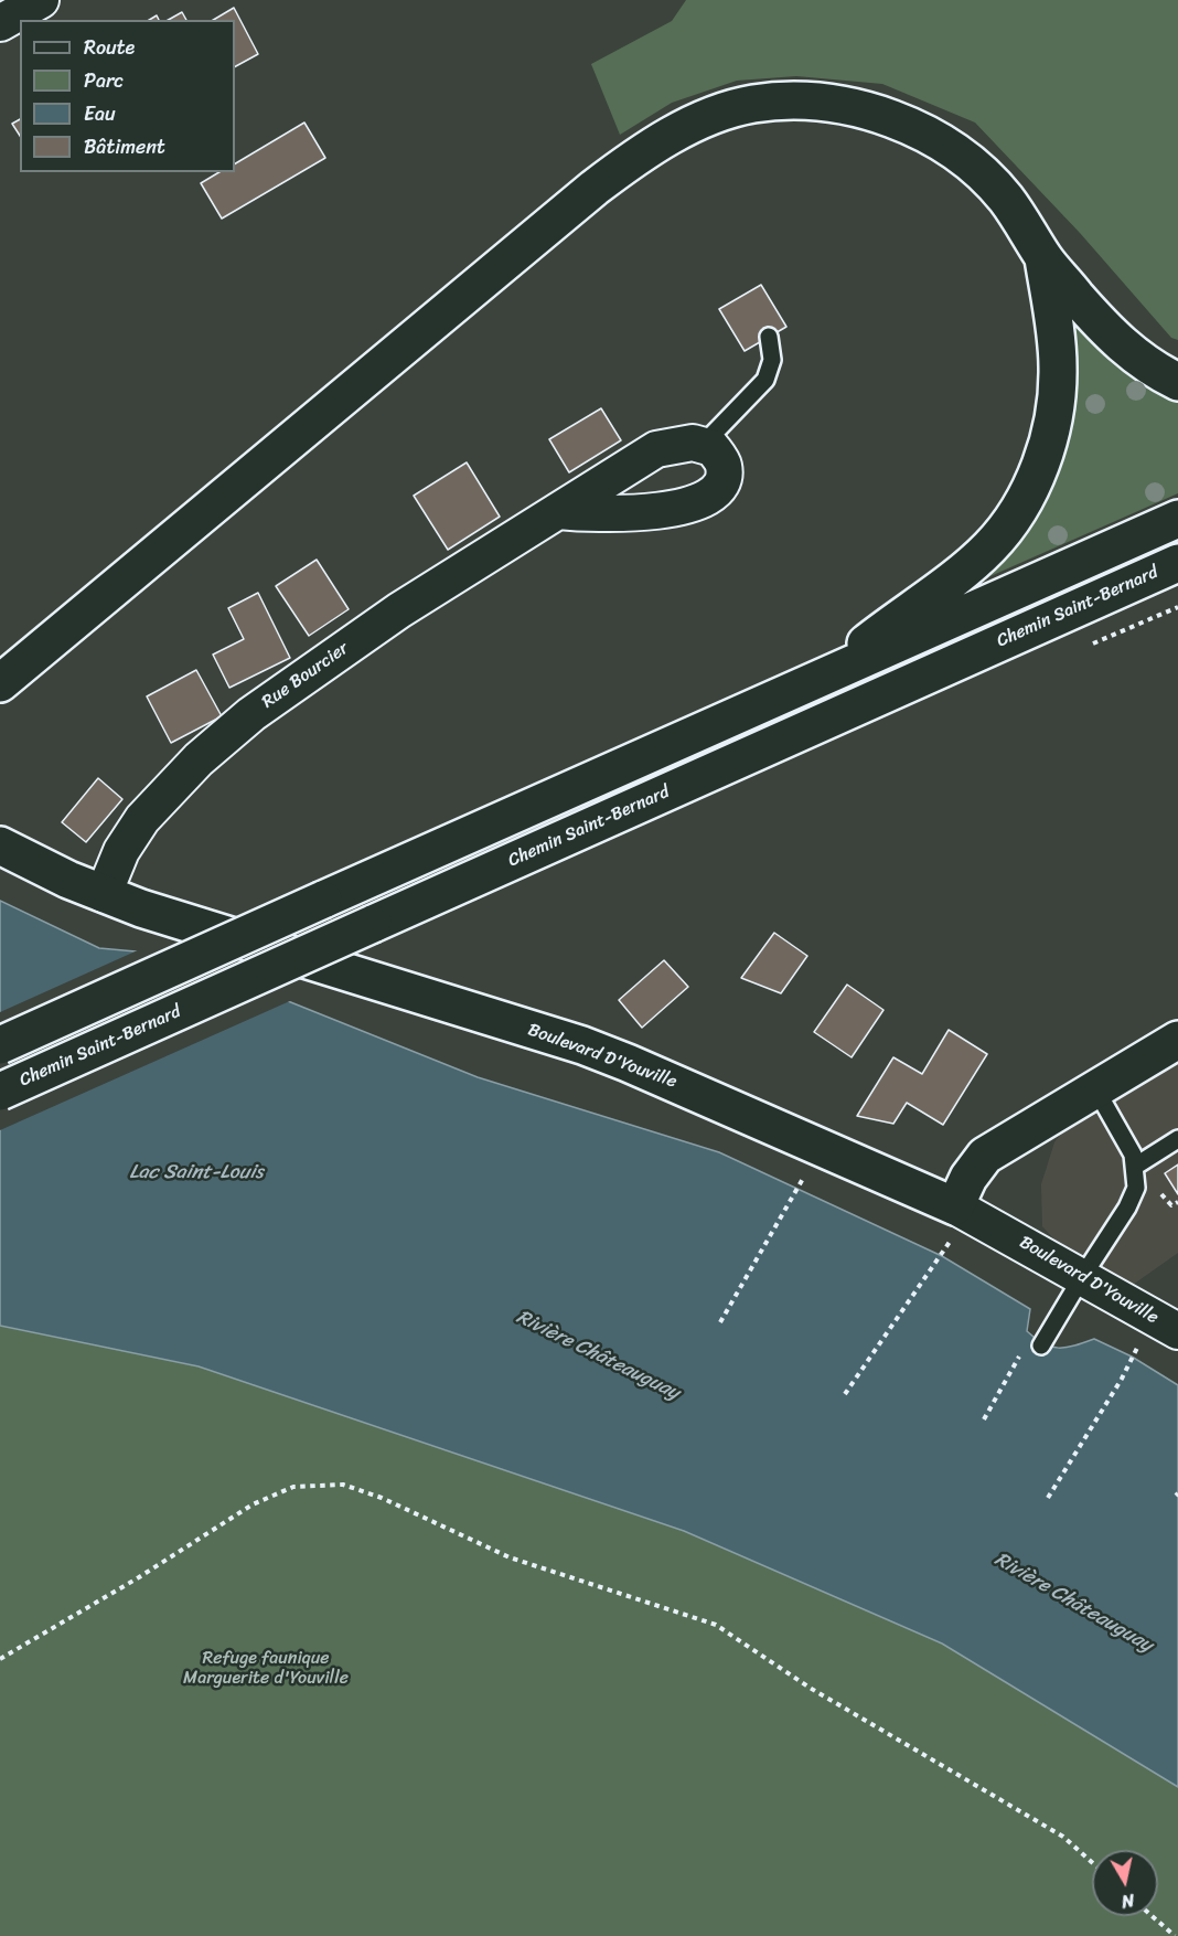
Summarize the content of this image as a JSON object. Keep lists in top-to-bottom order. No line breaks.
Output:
{"streets":{"street":["Chemin Saint-Bernard","Rue Bourcier","Boulevard D'Youville"]},"crossings":[["Rue Bourcier","Boulevard D'Youville"]],"water":["Lac Saint-Louis","Rivière Châteauguay"],"parks":["Refuge faunique Marguerite d'Youville"],"legend":["Route","Parc","Eau","Bâtiment"],"north":"bottom"}
